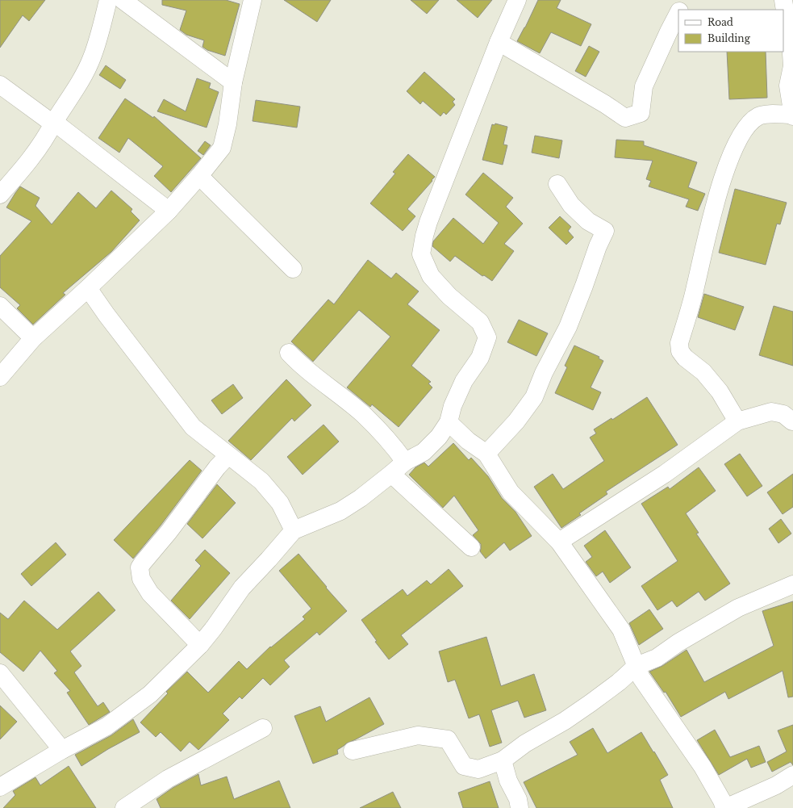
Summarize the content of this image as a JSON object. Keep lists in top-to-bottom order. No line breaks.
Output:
{"legend":["Road","Building"]}
